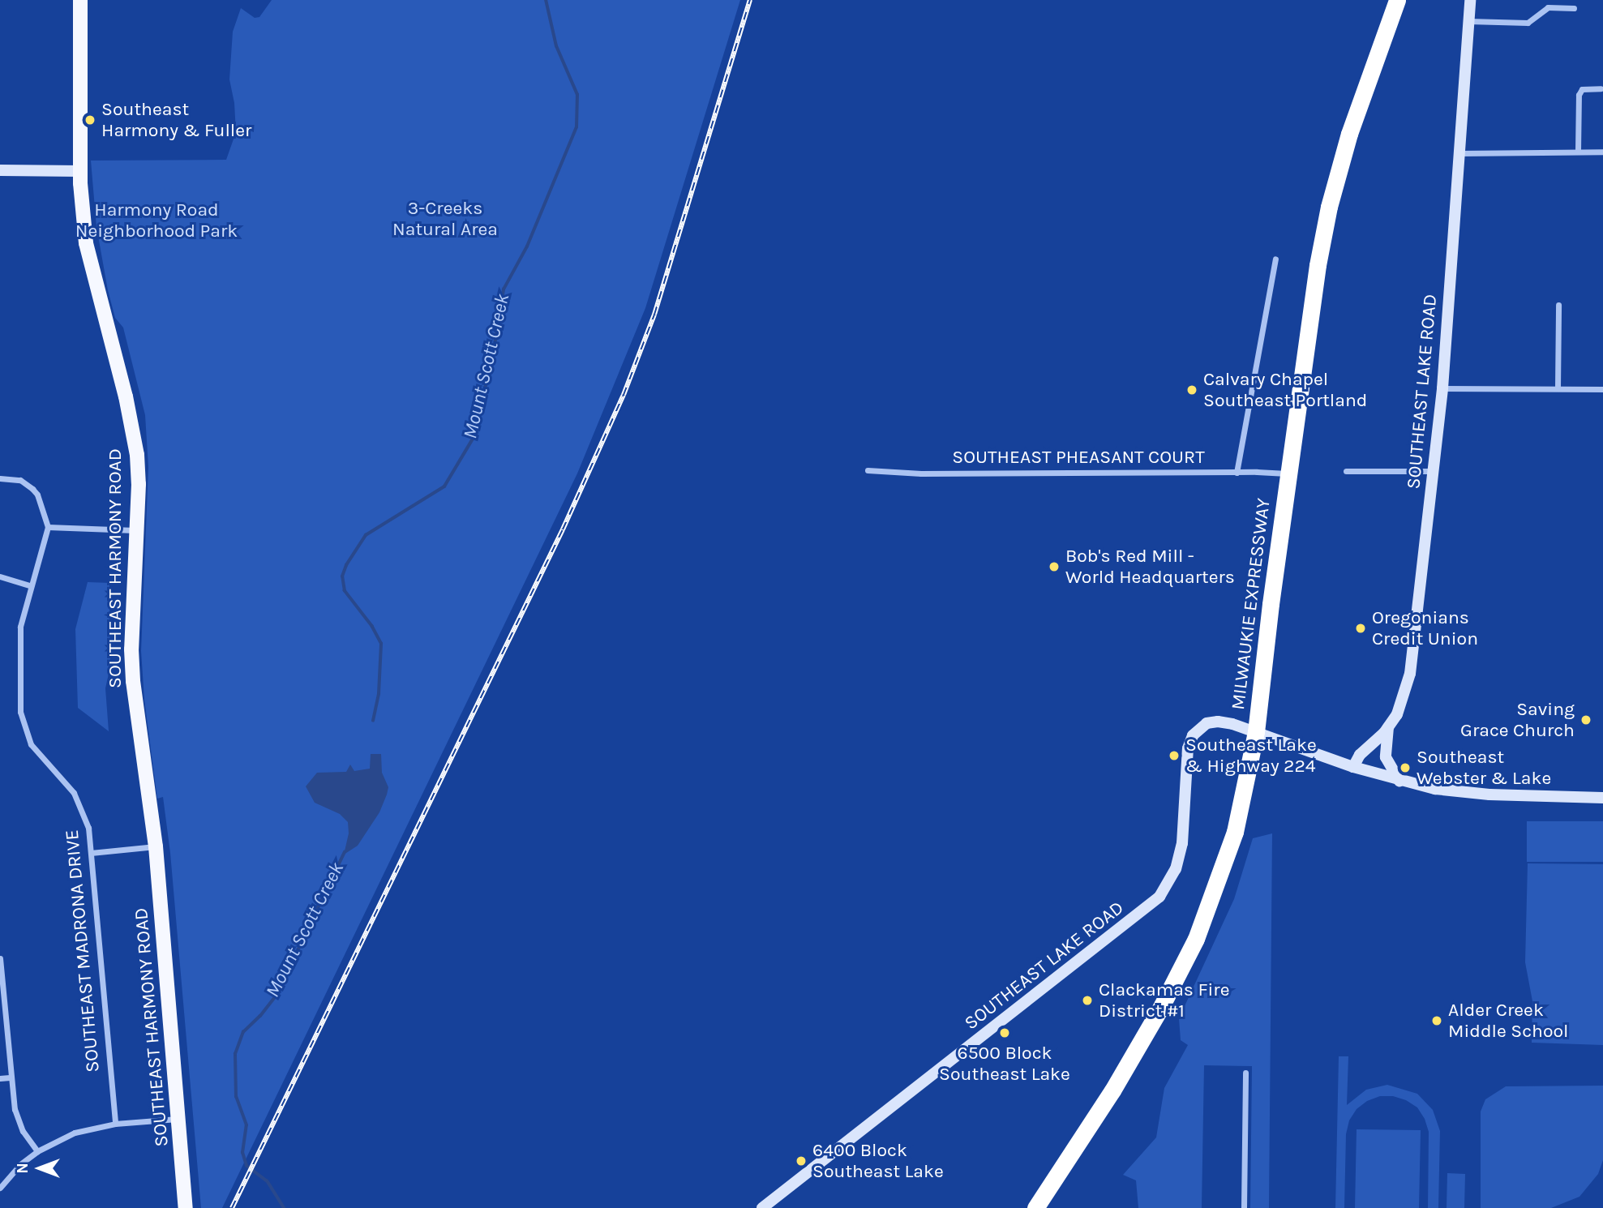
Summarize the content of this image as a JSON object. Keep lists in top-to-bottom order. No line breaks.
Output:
{"streets":{"highway":["MILWAUKIE EXPRESSWAY"],"main road":["SOUTHEAST HARMONY ROAD"],"street":["SOUTHEAST LAKE ROAD","SOUTHEAST PHEASANT COURT","SOUTHEAST MADRONA DRIVE"]},"crossings":[["SOUTHEAST LAKE ROAD","MILWAUKIE EXPRESSWAY"],["SOUTHEAST PHEASANT COURT","MILWAUKIE EXPRESSWAY"]],"water":["Mount Scott Creek"],"parks":["3-Creeks Natural Area","Harmony Road Neighborhood Park"],"places":["Southeast Harmony & Fuller","Calvary Chapel Southeast Portland","Bob's Red Mill - World Headquarters","Oregonians Credit Union","Saving Grace Church","Southeast Lake & Highway 224","Southeast Webster & Lake","Clackamas Fire District #1","Alder Creek Middle School","6500 Block Southeast Lake","6400 Block Southeast Lake"],"north":"left"}
